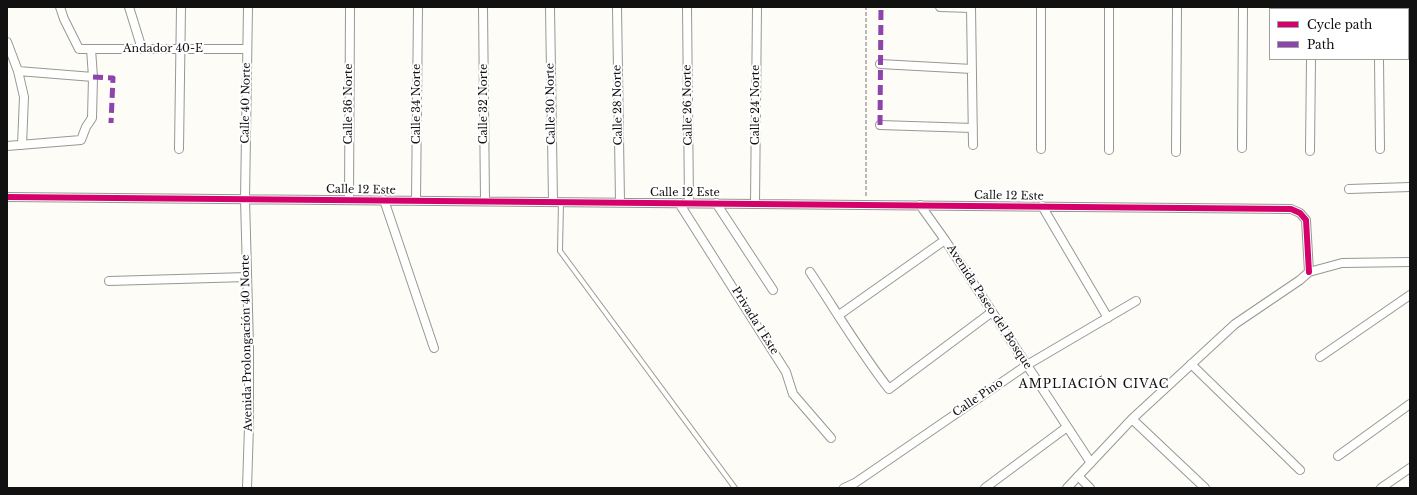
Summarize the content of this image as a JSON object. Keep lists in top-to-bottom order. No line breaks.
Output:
{"streets":{"street":["Andador 40-E","Calle 40 Norte","Calle 36 Norte","Calle 34 Norte","Calle 32 Norte","Calle 30 Norte","Calle 28 Norte","Calle 26 Norte","Calle 24 Norte","Calle 12 Este","Avenida Paseo del Bosque","Privada 1 Este","Avenida Prolongación 40 Norte","Calle Pino"]},"crossings":[["Andador 40-E","Calle 40 Norte"],["Calle 40 Norte","Calle 12 Este"],["Calle 40 Norte","Avenida Prolongación 40 Norte"],["Calle 36 Norte","Calle 12 Este"],["Calle 34 Norte","Calle 12 Este"],["Calle 32 Norte","Calle 12 Este"],["Calle 30 Norte","Calle 12 Este"],["Calle 28 Norte","Calle 12 Este"],["Calle 26 Norte","Calle 12 Este"],["Calle 24 Norte","Calle 12 Este"],["Calle 12 Este","Avenida Paseo del Bosque"],["Calle 12 Este","Privada 1 Este"],["Calle 12 Este","Avenida Prolongación 40 Norte"],["Avenida Paseo del Bosque","Calle Pino"]],"districts":["AMPLIACIÓN CIVAC"],"legend":["Cycle path","Path"]}
